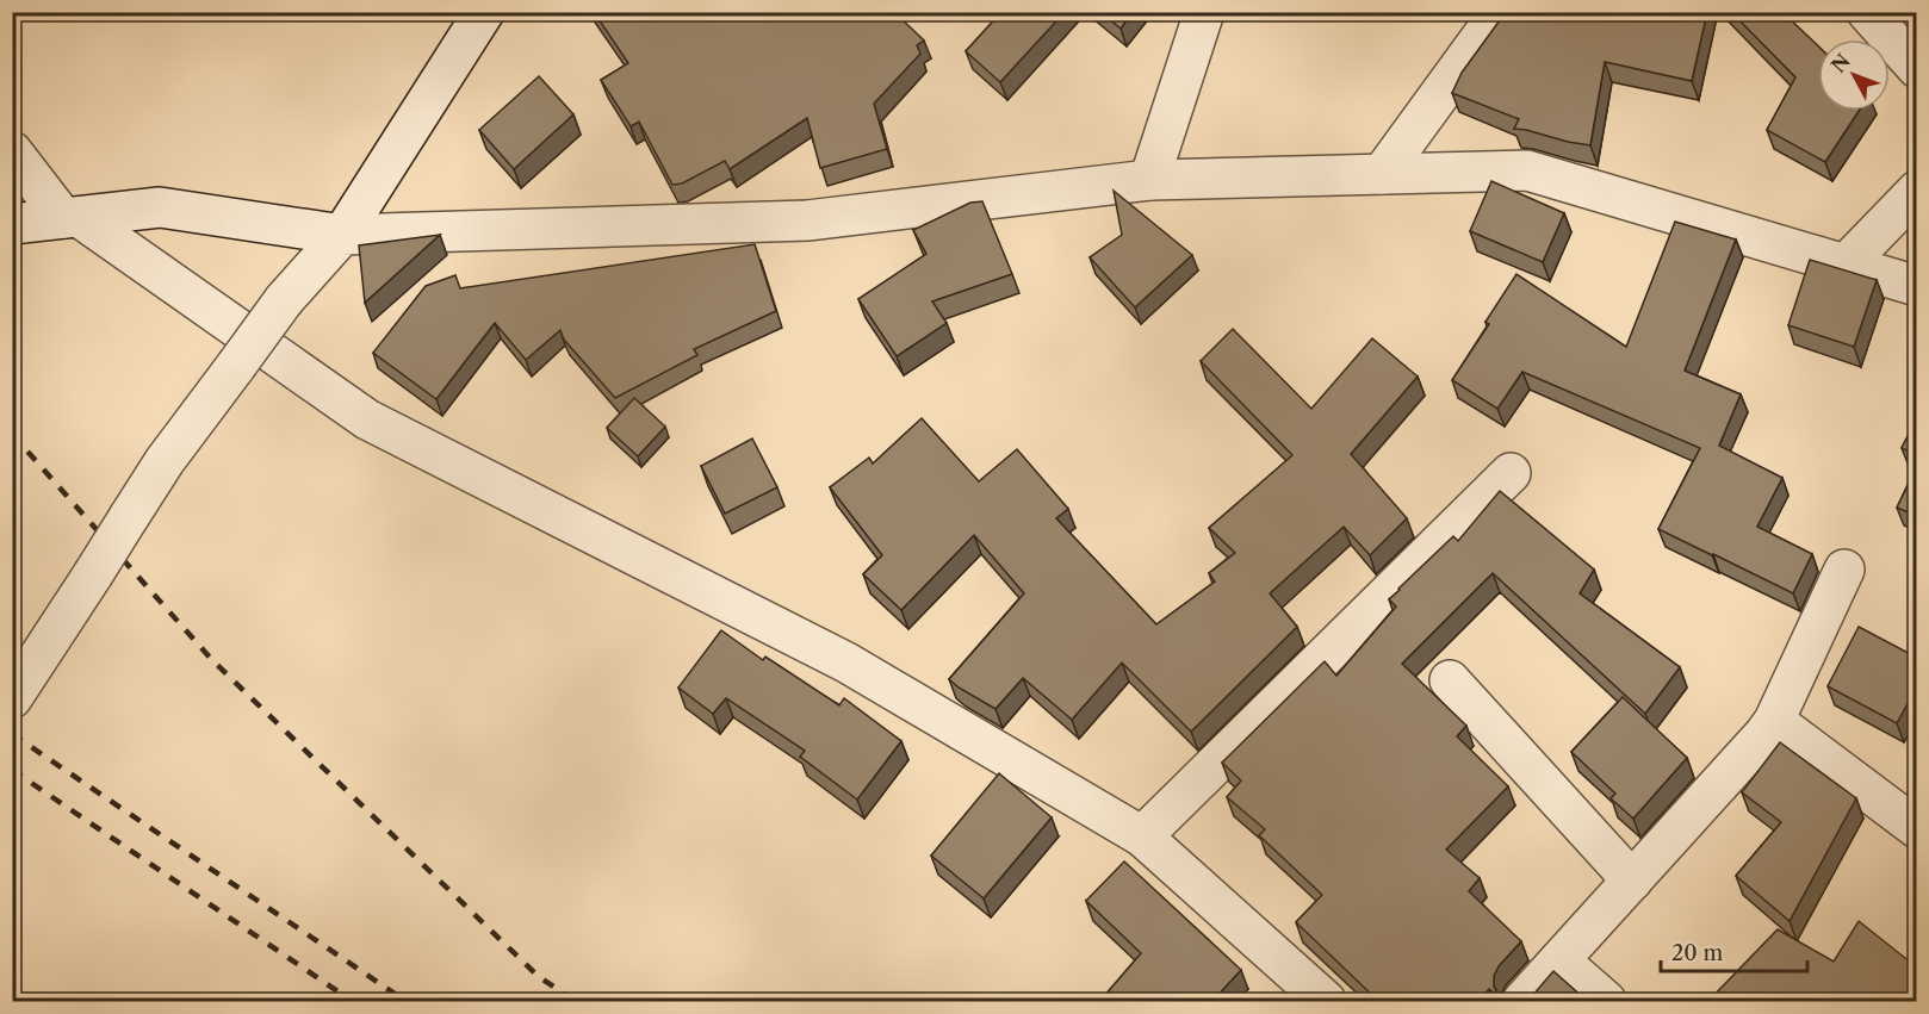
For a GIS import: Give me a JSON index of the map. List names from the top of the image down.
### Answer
{
  "scale_bar": "20 m",
  "north": "top left"
}
